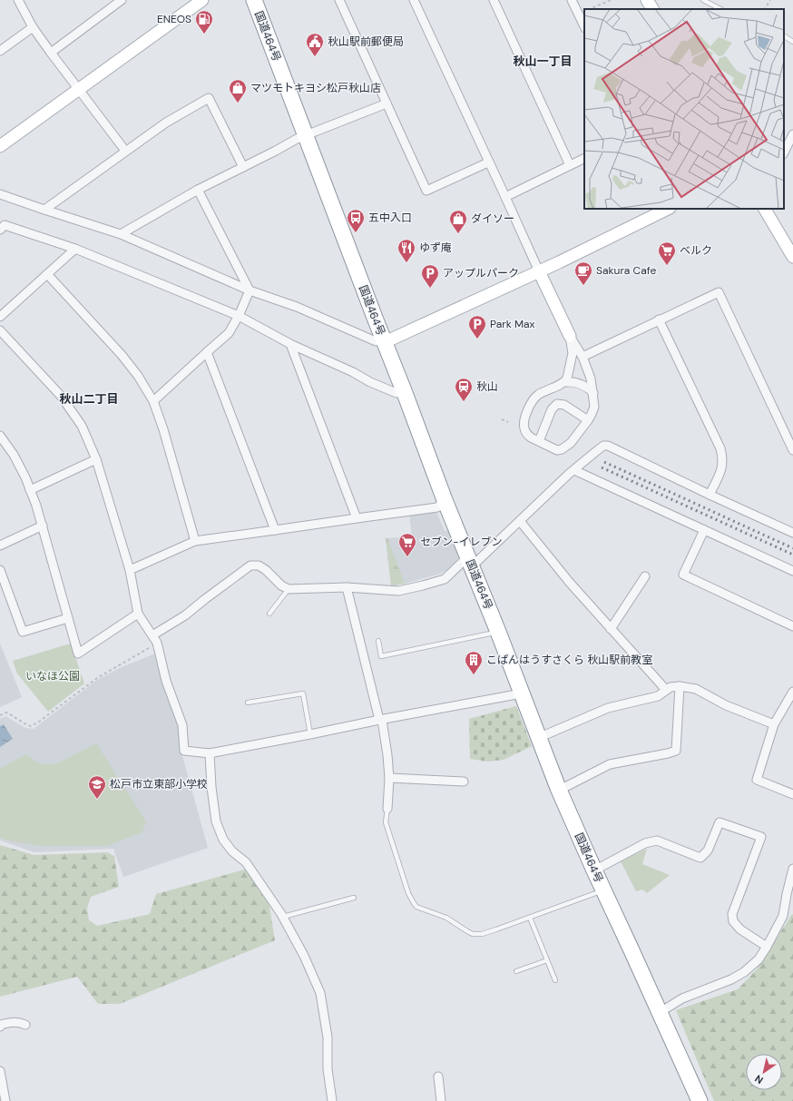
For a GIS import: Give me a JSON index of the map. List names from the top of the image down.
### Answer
{
  "streets": {
    "highway": ["国道464号"]
  },
  "districts": ["秋山一丁目", "秋山二丁目"],
  "parks": ["いなほ公園"],
  "places": {
    "fuel station": ["ENEOS"],
    "public building": ["秋山駅前郵便局"],
    "shop": ["マツモトキヨシ松戸秋山店", "ダイソー"],
    "bus stop": ["五中入口"],
    "restaurant": ["ゆず庵"],
    "supermarket": ["ベルク", "セブン-イレブン"],
    "cafe": ["Sakura Cafe"],
    "parking": ["アップルパーク", "Park Max"],
    "station": ["秋山"],
    "building": ["こぱんはうすさくら 秋山駅前教室"],
    "school or university": ["松戸市立東部小学校"]
  },
  "north": "bottom left"
}
